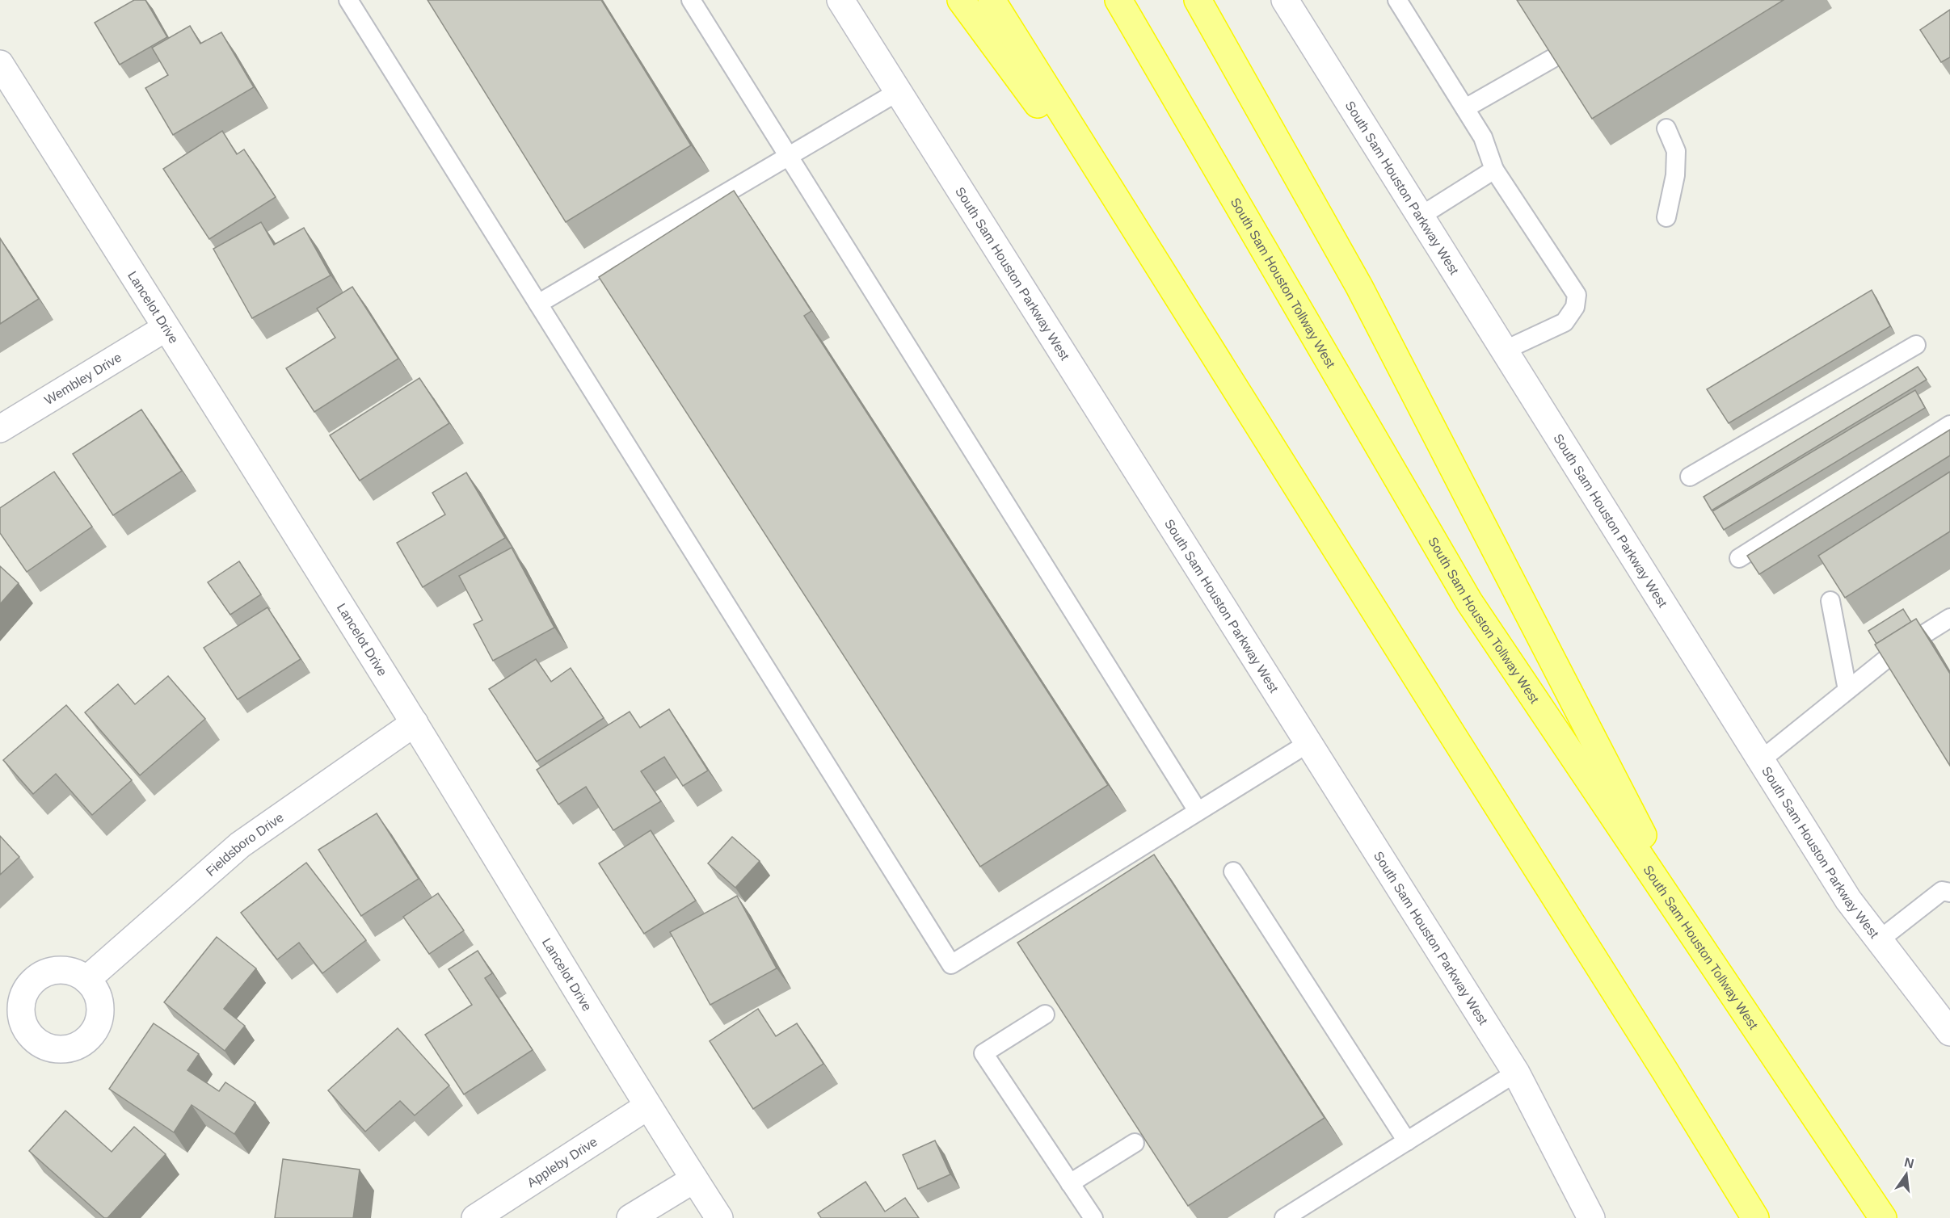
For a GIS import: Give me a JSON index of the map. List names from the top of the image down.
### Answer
{
  "streets": {
    "highway": ["South Sam Houston Tollway West"],
    "main road": [
      "South Sam Houston Parkway West",
      "Lancelot Drive",
      "Wembley Drive",
      "Fieldsboro Drive",
      "Appleby Drive"
    ]
  },
  "crossings": [
    ["Lancelot Drive", "Wembley Drive"],
    ["Lancelot Drive", "Fieldsboro Drive"],
    ["Lancelot Drive", "Appleby Drive"]
  ],
  "north": "top"
}
